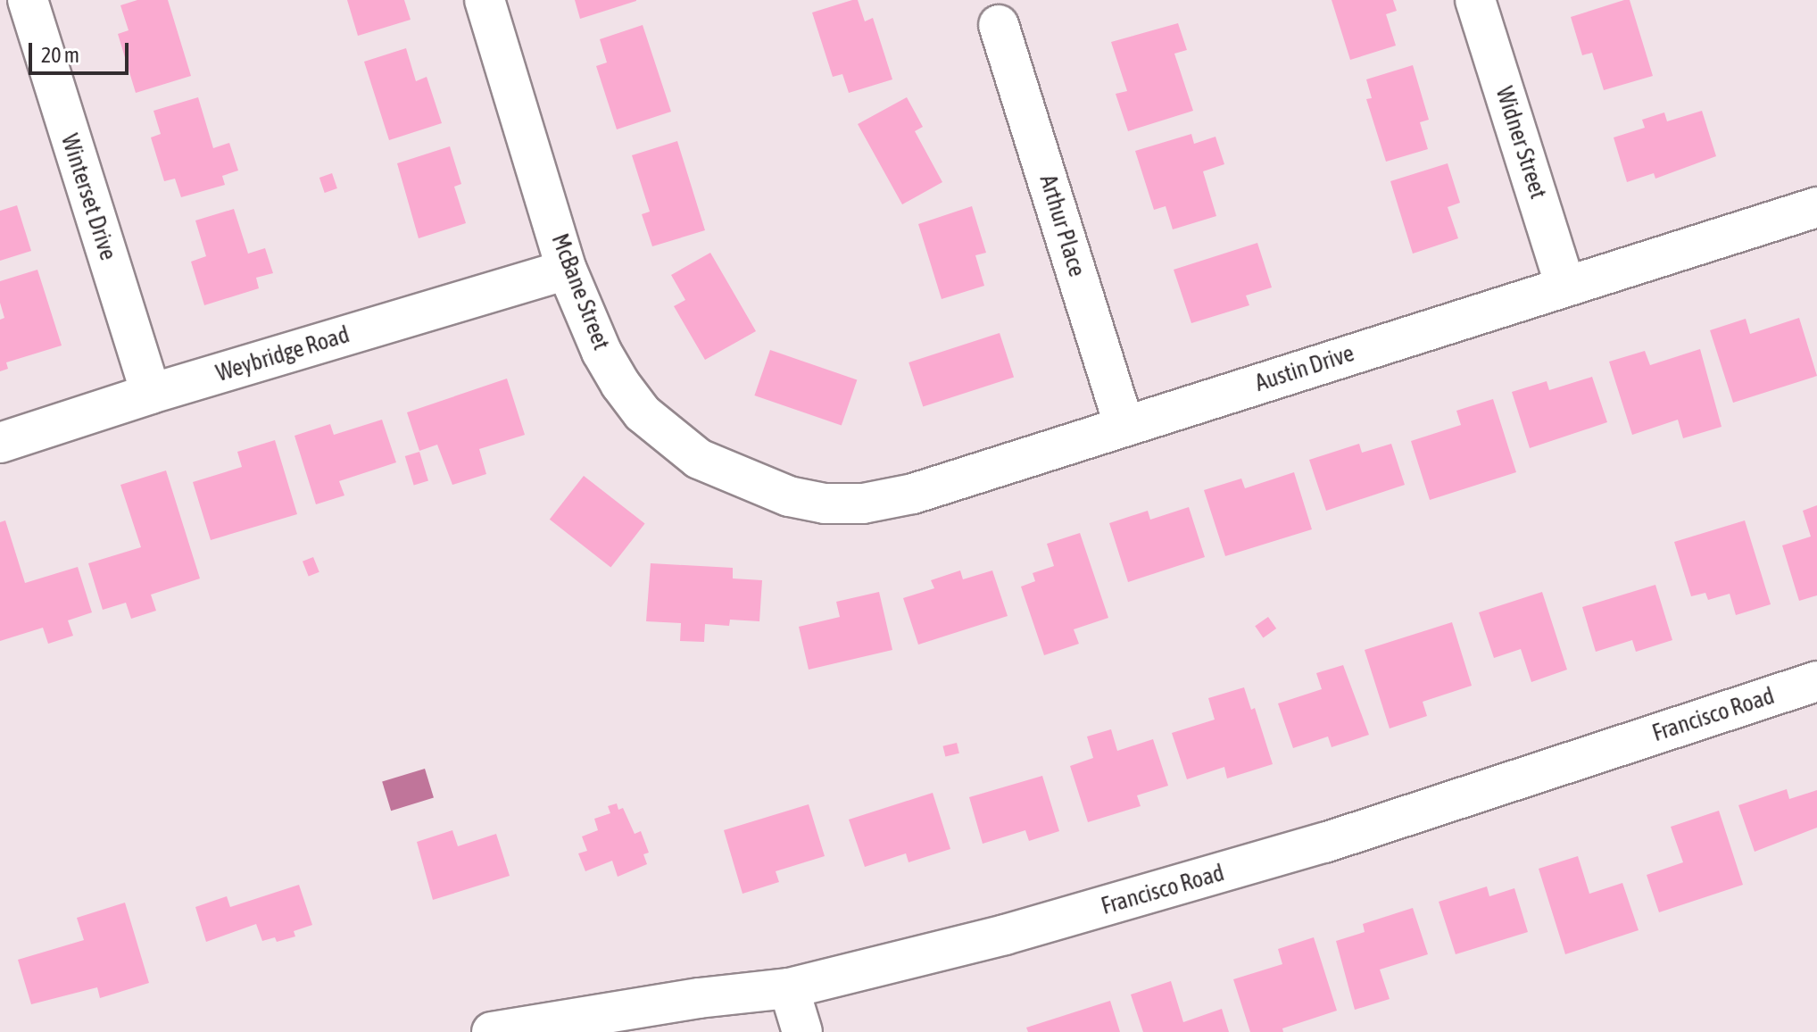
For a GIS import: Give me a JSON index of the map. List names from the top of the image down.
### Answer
{
  "streets": {
    "street": [
      "Widner Street",
      "Winterset Drive",
      "Arthur Place",
      "McBane Street",
      "Weybridge Road",
      "Austin Drive",
      "Francisco Road"
    ]
  },
  "crossings": [
    ["Widner Street", "Austin Drive"],
    ["Winterset Drive", "Weybridge Road"],
    ["Arthur Place", "Austin Drive"],
    ["McBane Street", "Weybridge Road"],
    ["McBane Street", "Austin Drive"]
  ],
  "scale_bar": "20 m"
}
